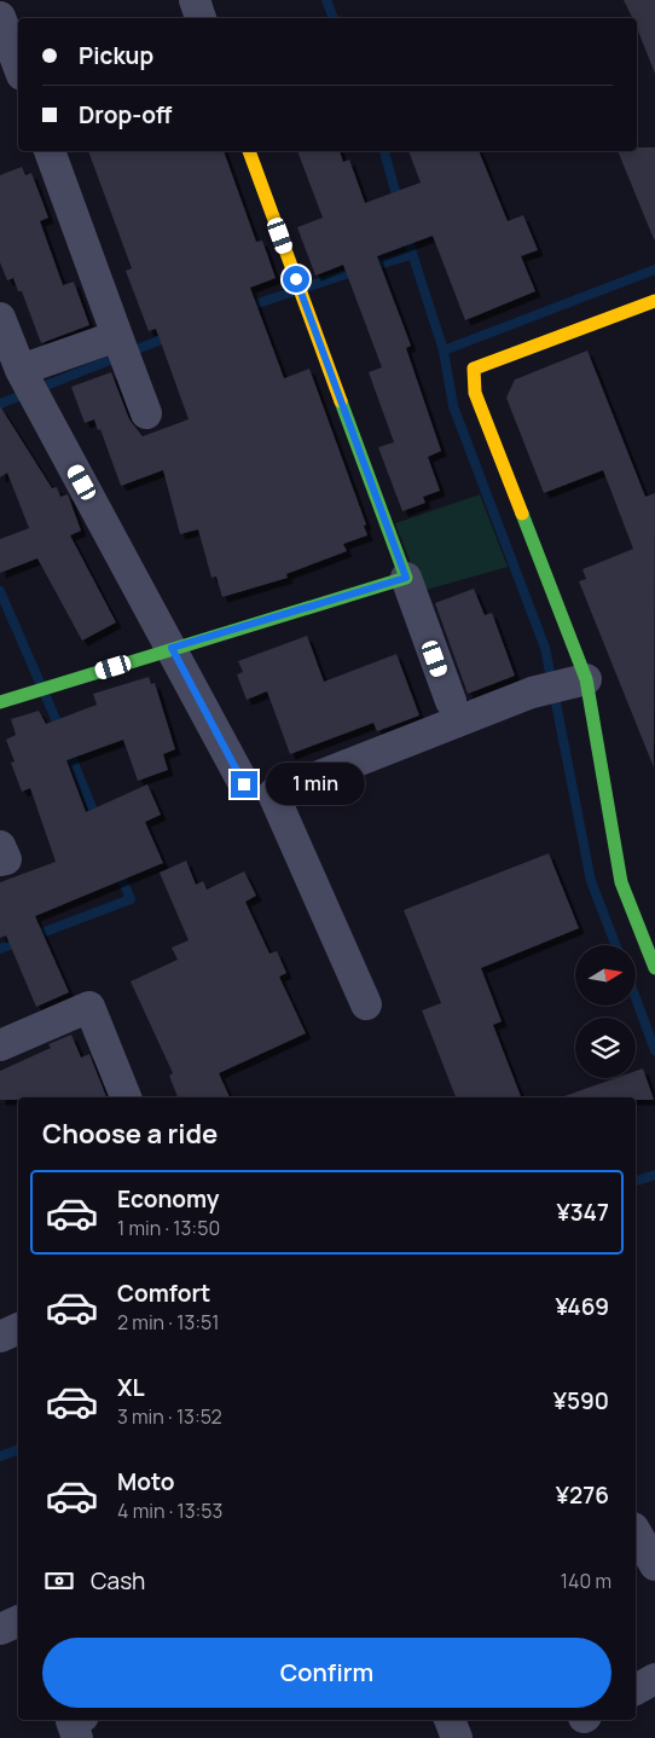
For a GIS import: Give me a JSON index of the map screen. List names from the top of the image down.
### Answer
{
  "north": "right",
  "page": {
    "banner": ["Pickup", "Drop-off"],
    "bubble": "1 min",
    "heading": "Choose a ride",
    "list": [
      {
        "name": "Economy",
        "note": "1 min · 13:50",
        "value": "¥347"
      },
      {
        "name": "Comfort",
        "note": "2 min · 13:51",
        "value": "¥469"
      },
      {
        "name": "XL",
        "note": "3 min · 13:52",
        "value": "¥590"
      },
      {
        "name": "Moto",
        "note": "4 min · 13:53",
        "value": "¥276"
      }
    ],
    "pay": ["Cash", "140 m"],
    "buttons": "Confirm"
  }
}
